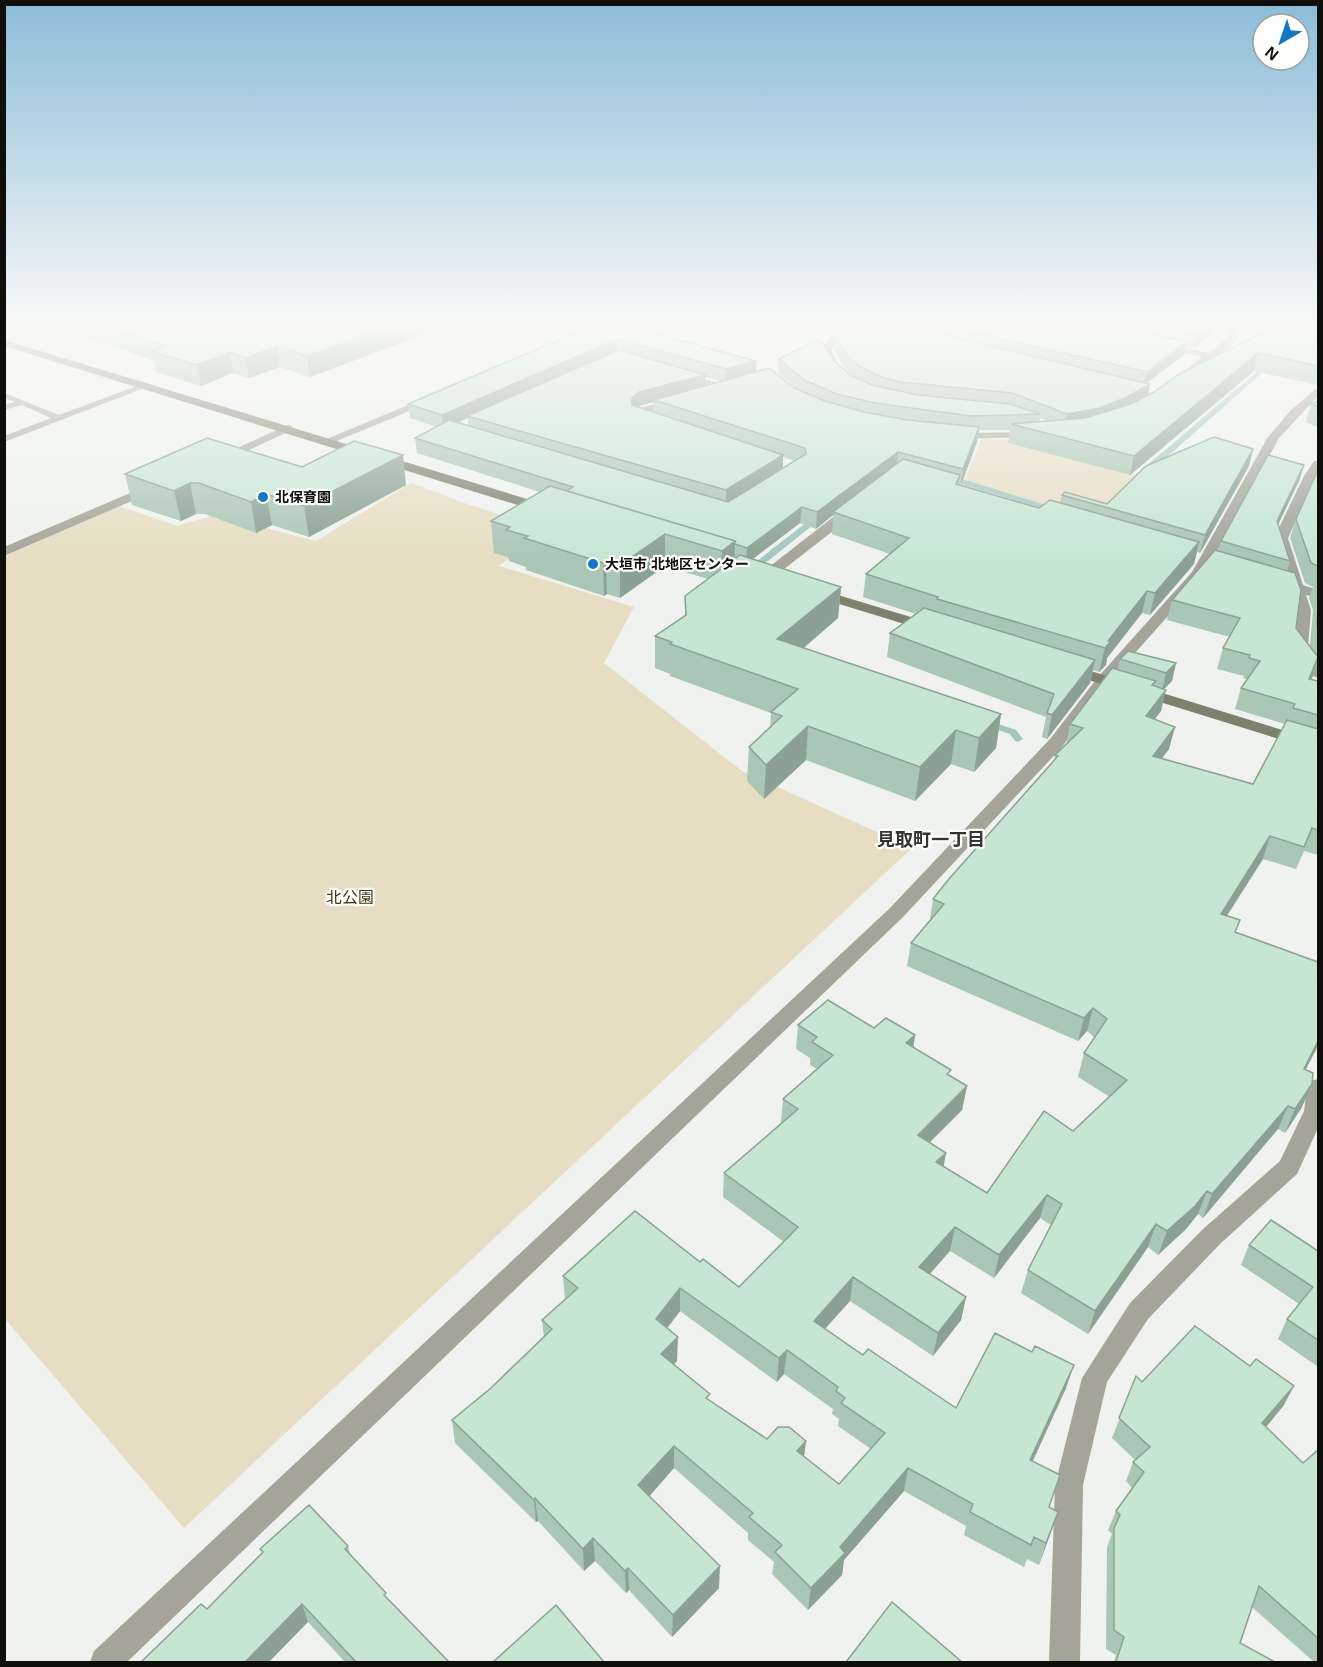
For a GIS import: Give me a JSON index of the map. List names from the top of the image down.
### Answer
{
  "districts": ["見取町一丁目"],
  "parks": ["北公園"],
  "places": ["北保育園", "大垣市 北地区センター"],
  "north": "bottom left"
}
